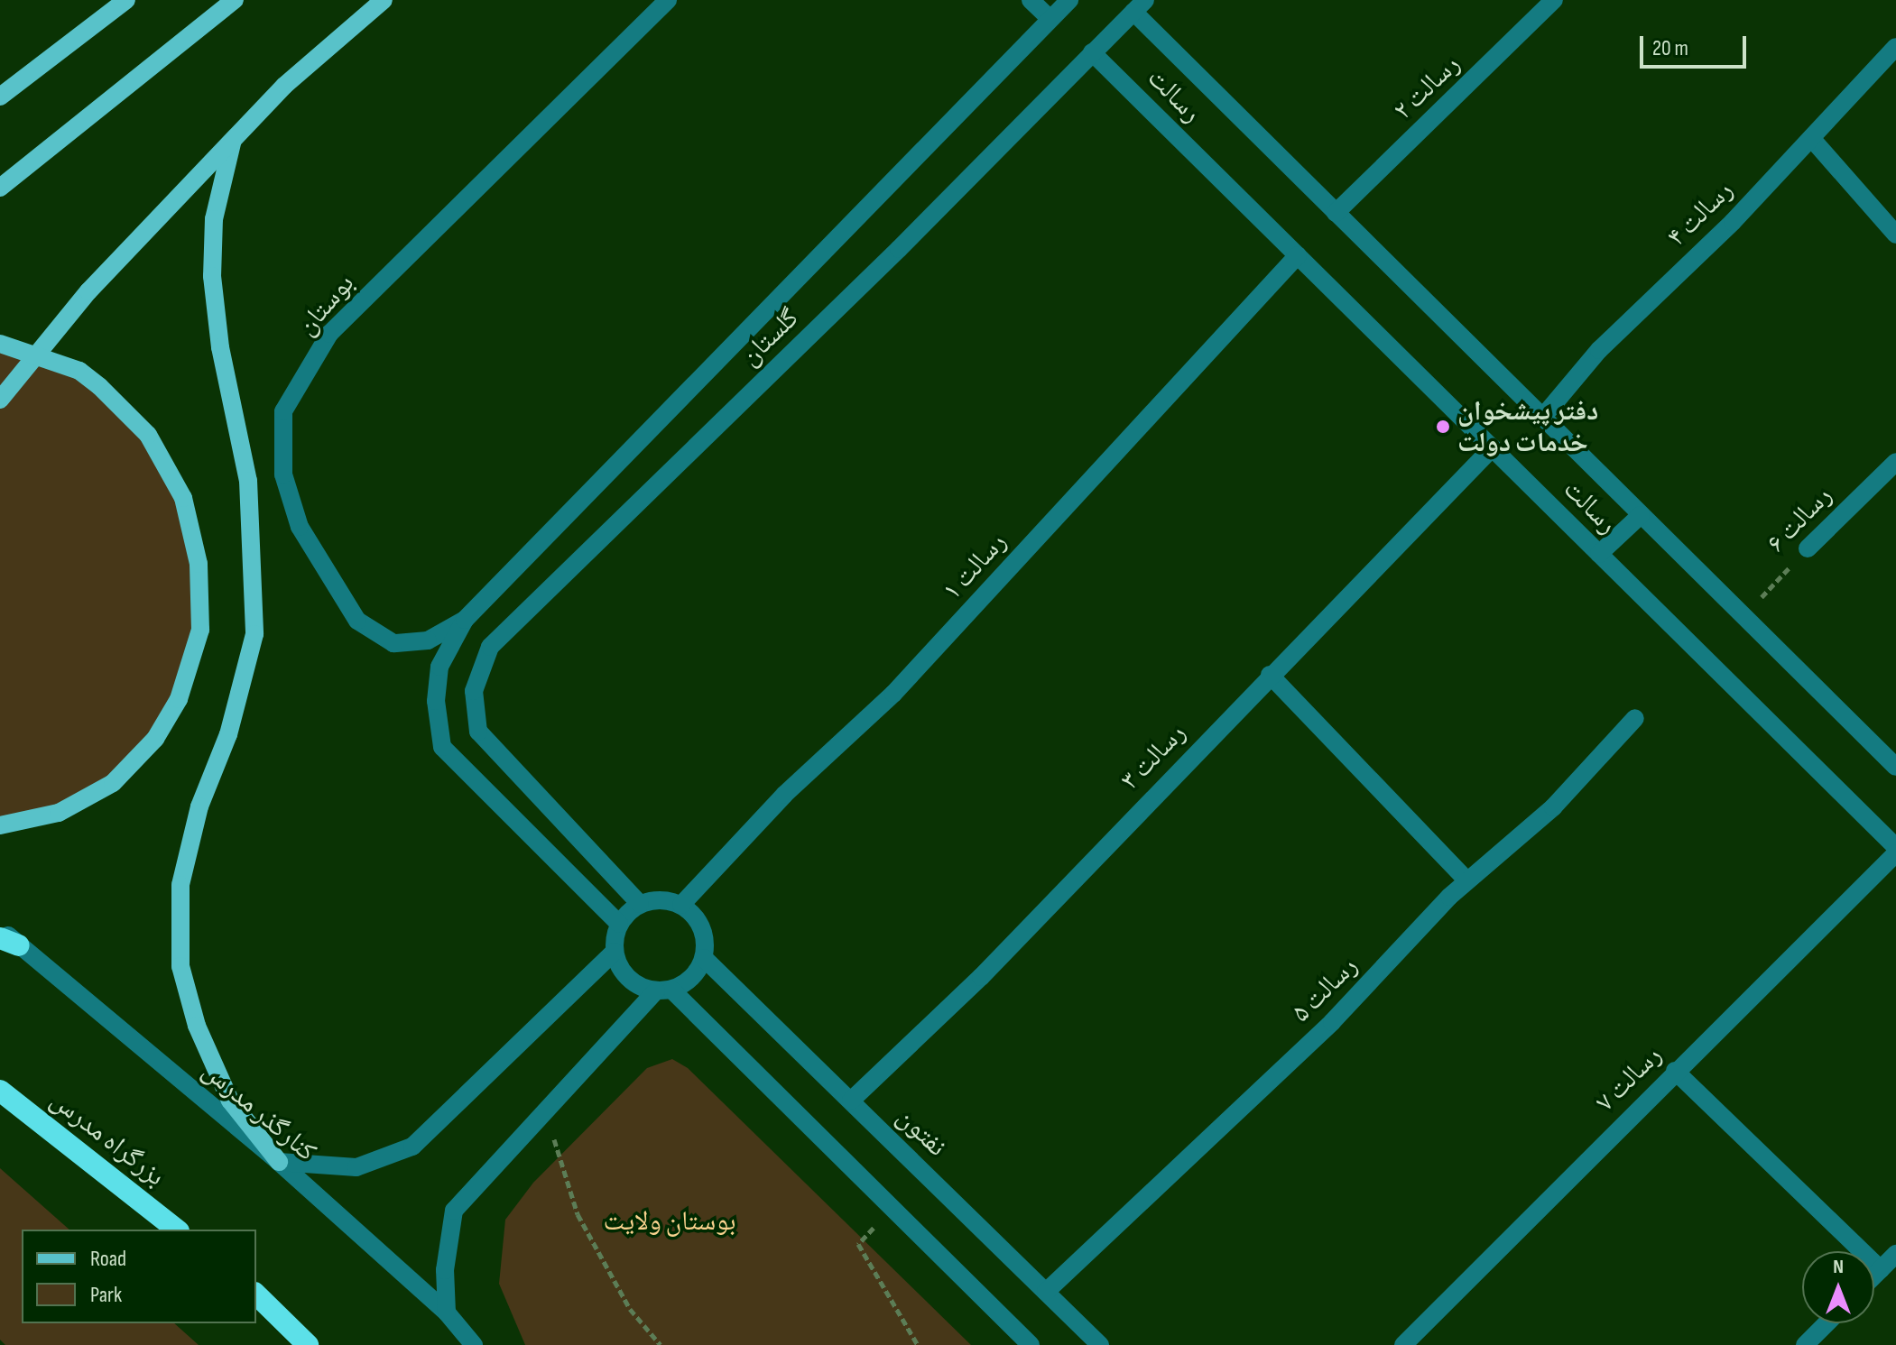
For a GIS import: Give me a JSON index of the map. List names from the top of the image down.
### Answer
{
  "streets": {
    "highway": ["بزرگراه مدرس"],
    "street": [
      "رسالت ۲",
      "رسالت",
      "رسالت ۴",
      "بوستان",
      "گلستان",
      "رسالت ۶",
      "رسالت ۱",
      "رسالت ۳",
      "رسالت ۵",
      "رسالت ۷",
      "کنارگذر مدرس",
      "نفتون"
    ]
  },
  "crossings": [
    ["رسالت ۲", "رسالت"],
    ["رسالت", "رسالت ۴"],
    ["رسالت", "گلستان"],
    ["رسالت", "رسالت ۶"],
    ["رسالت", "رسالت ۱"],
    ["رسالت", "رسالت ۳"],
    ["بوستان", "گلستان"],
    ["گلستان", "رسالت ۱"],
    ["گلستان", "نفتون"],
    ["رسالت ۱", "نفتون"],
    ["رسالت ۳", "نفتون"],
    ["رسالت ۵", "نفتون"]
  ],
  "parks": ["بوستان ولایت"],
  "places": ["دفتر پیشخوان خدمات دولت"],
  "legend": ["Road", "Park"],
  "scale_bar": "20 m",
  "north": "top"
}
